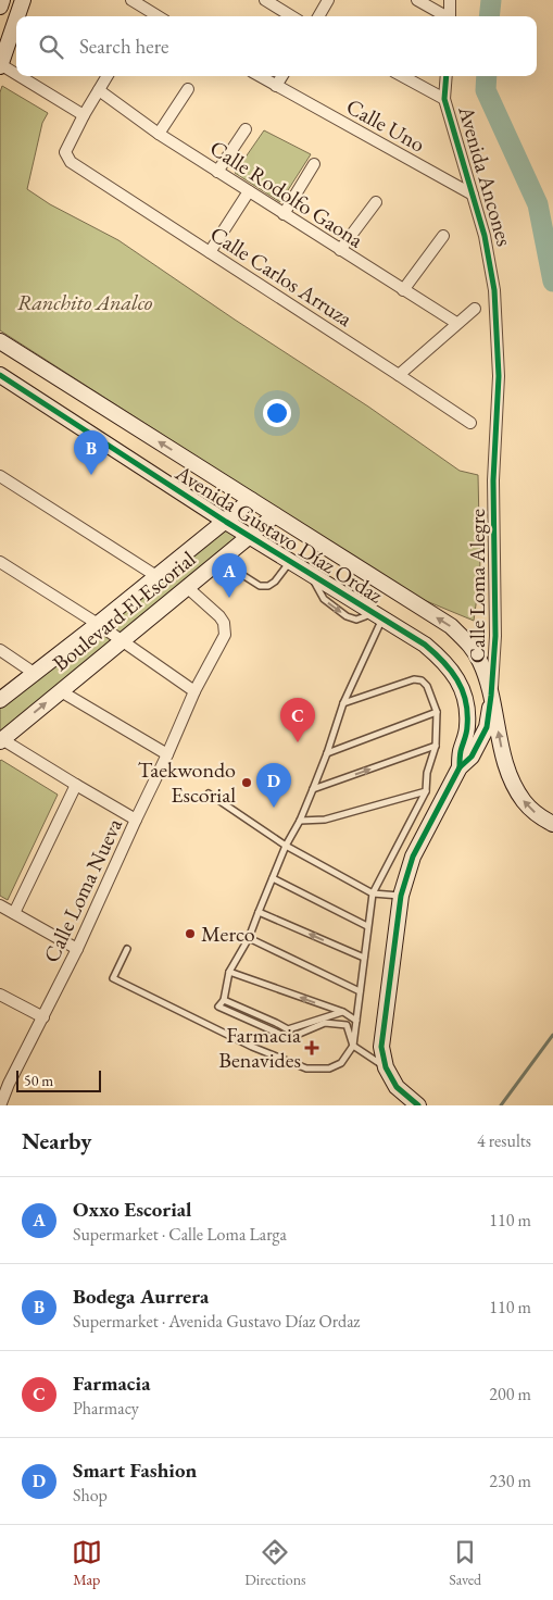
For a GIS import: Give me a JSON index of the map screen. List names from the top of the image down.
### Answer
{
  "streets": {
    "street": [
      "Calle Uno",
      "Avenida Ancones",
      "Calle Rodolfo Gaona",
      "Calle Carlos Arruza",
      "Avenida Gustavo Díaz Ordaz",
      "Calle Loma Alegre",
      "Boulevard El Escorial",
      "Calle Loma Nueva"
    ]
  },
  "crossings": [
    ["Calle Uno", "Avenida Ancones"],
    ["Avenida Ancones", "Calle Loma Alegre"],
    ["Avenida Gustavo Díaz Ordaz", "Calle Loma Alegre"],
    ["Avenida Gustavo Díaz Ordaz", "Boulevard El Escorial"],
    ["Boulevard El Escorial", "Calle Loma Nueva"]
  ],
  "parks": ["Ranchito Analco"],
  "places": {
    "other": ["Taekwondo Escorial", "Merco"],
    "health": ["Farmacia Benavides"]
  },
  "scale_bar": "50 m",
  "page": {
    "search": "Search here",
    "pins": [
      "B",
      "A",
      "C",
      "D"
    ],
    "scale": "50 m",
    "heading": ["Nearby", "4 results"],
    "list": [
      {
        "mark": "A",
        "name": "Oxxo Escorial",
        "note": "Supermarket · Calle Loma Larga",
        "value": "110 m"
      },
      {
        "mark": "B",
        "name": "Bodega Aurrera",
        "note": "Supermarket · Avenida Gustavo Díaz Ordaz",
        "value": "110 m"
      },
      {
        "mark": "C",
        "name": "Farmacia",
        "note": "Pharmacy",
        "value": "200 m"
      },
      {
        "mark": "D",
        "name": "Smart Fashion",
        "note": "Shop",
        "value": "230 m"
      }
    ],
    "nav": ["Map", "Directions", "Saved"]
  }
}
